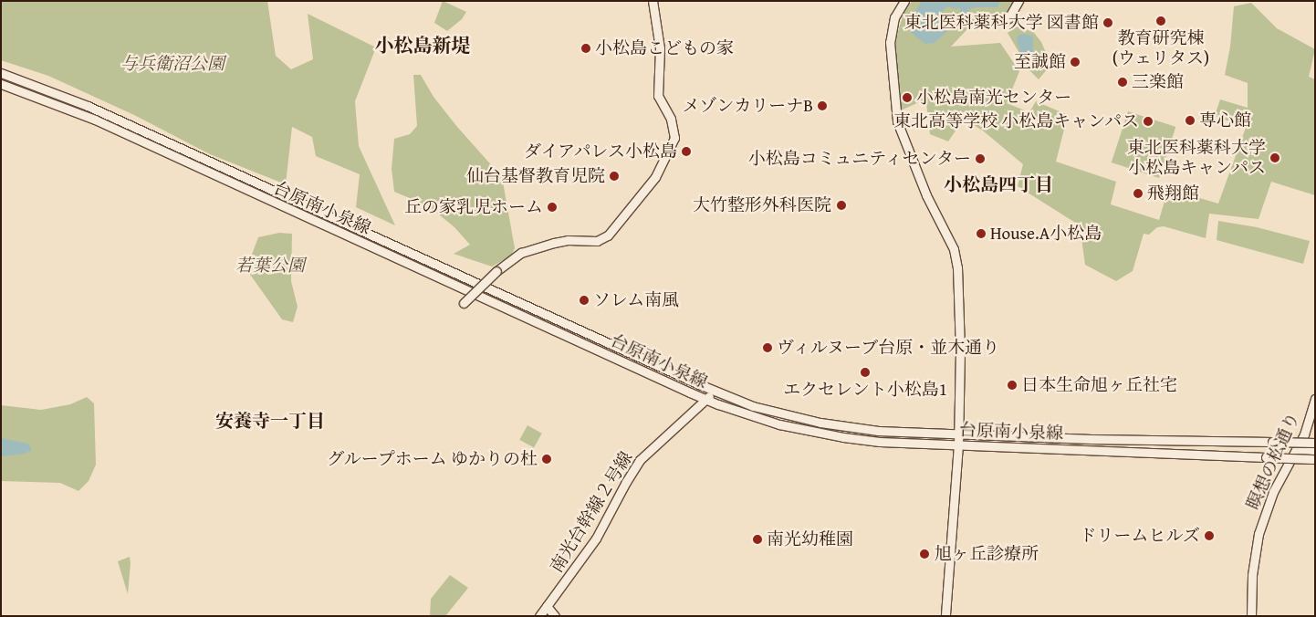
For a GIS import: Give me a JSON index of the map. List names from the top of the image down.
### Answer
{
  "streets": {
    "street": ["台原南小泉線", "瞑想の松通り", "南光台幹線２号線"]
  },
  "crossings": [
    ["台原南小泉線", "南光台幹線２号線"]
  ],
  "districts": ["小松島新堤", "小松島四丁目", "安養寺一丁目"],
  "parks": ["与兵衛沼公園", "若葉公園"],
  "places": [
    "教育研究棟 (ウェリタス)",
    "東北医科薬科大学 図書館",
    "小松島こどもの家",
    "至誠館",
    "三楽館",
    "小松島南光センター",
    "メゾンカリーナB",
    "専心館",
    "東北高等学校 小松島キャンパス",
    "ダイアパレス小松島",
    "東北医科薬科大学 小松島キャンパス",
    "小松島コミュニティセンター",
    "仙台基督教育児院",
    "飛翔館",
    "大竹整形外科医院",
    "丘の家乳児ホーム",
    "House.A小松島",
    "ソレム南風",
    "ヴィルヌーブ台原・並木通り",
    "エクセレント小松島1",
    "日本生命旭ヶ丘社宅",
    "グループホーム ゆかりの杜",
    "ドリームヒルズ",
    "南光幼稚園",
    "旭ヶ丘診療所"
  ]
}
